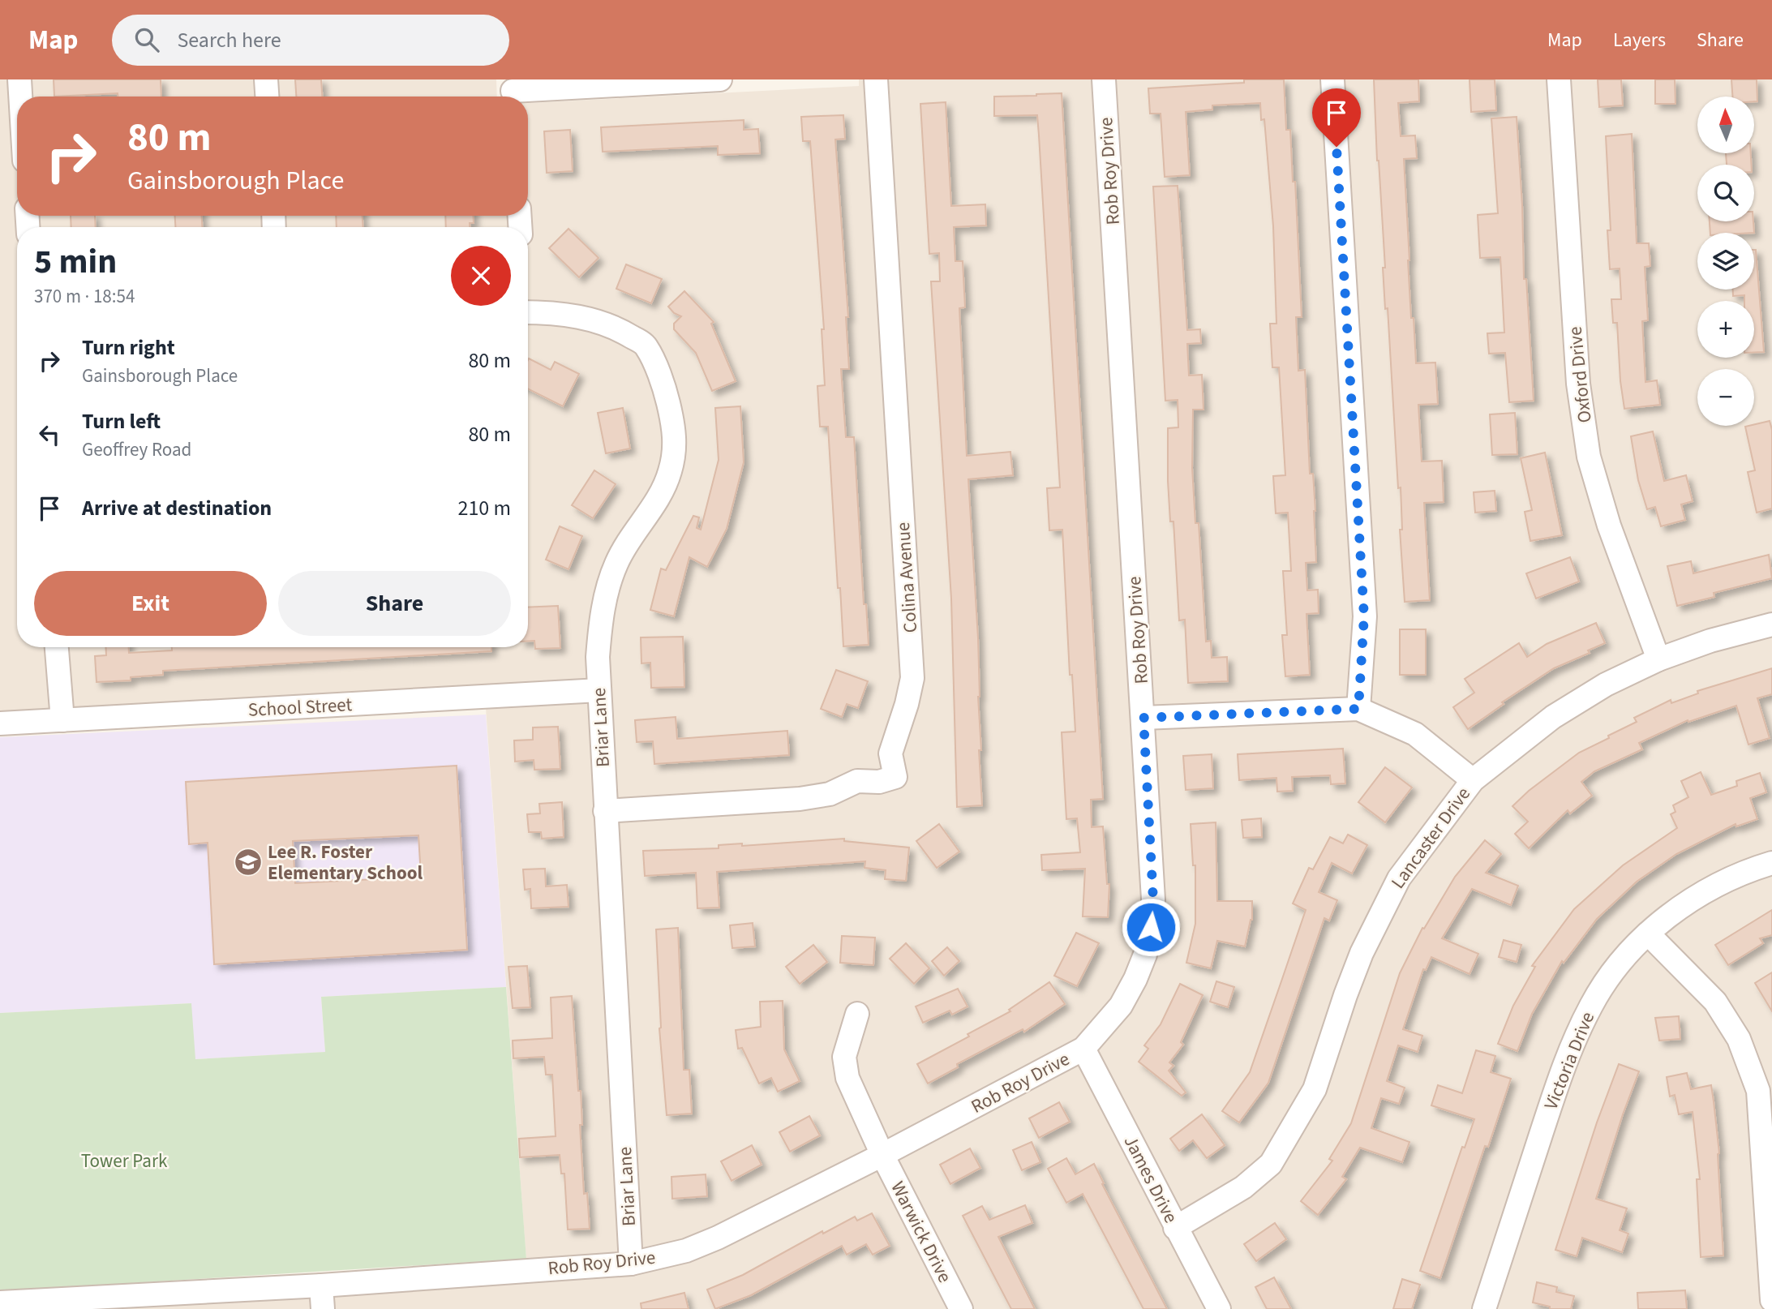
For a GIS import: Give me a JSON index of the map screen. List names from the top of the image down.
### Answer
{
  "streets": {
    "street": [
      "Rob Roy Drive",
      "Oxford Drive",
      "Colina Avenue",
      "School Street",
      "Briar Lane",
      "Lancaster Drive",
      "Victoria Drive",
      "James Drive",
      "Warwick Drive"
    ]
  },
  "crossings": [
    ["Rob Roy Drive", "Briar Lane"],
    ["Rob Roy Drive", "James Drive"],
    ["Rob Roy Drive", "Warwick Drive"],
    ["Oxford Drive", "Lancaster Drive"],
    ["Colina Avenue", "Briar Lane"],
    ["School Street", "Briar Lane"],
    ["Lancaster Drive", "James Drive"]
  ],
  "parks": ["Tower Park"],
  "places": {
    "school or university": ["Lee R. Foster Elementary School"]
  },
  "north": "top",
  "page": {
    "header": "Map",
    "search": "Search here",
    "nav": ["Map", "Layers", "Share"],
    "map_buttons": ["+", "−"],
    "turn": ["80 m", "Gainsborough Place"],
    "heading": ["5 min", "370 m · 18:54"],
    "list": [
      {
        "name": "Turn right",
        "note": "Gainsborough Place",
        "value": "80 m"
      },
      {
        "name": "Turn left",
        "note": "Geoffrey Road",
        "value": "80 m"
      },
      {
        "name": "Arrive at destination",
        "value": "210 m"
      }
    ],
    "buttons": ["Exit", "Share"]
  }
}
